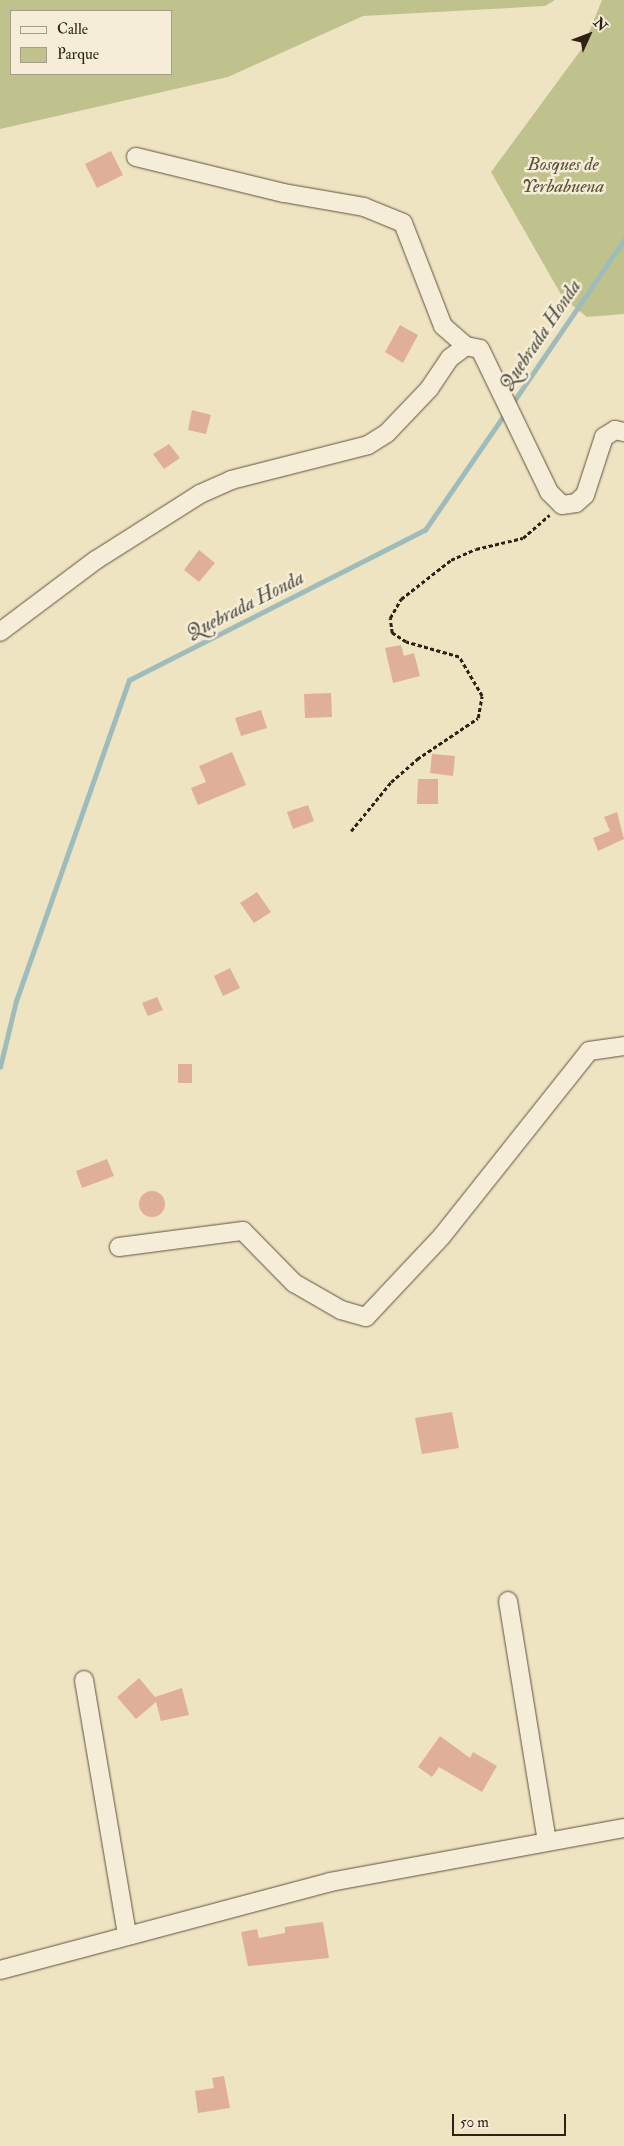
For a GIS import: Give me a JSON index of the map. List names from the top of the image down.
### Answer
{
  "water": ["Quebrada Honda"],
  "parks": ["Bosques de Yerbabuena"],
  "legend": ["Calle", "Parque"],
  "scale_bar": "50 m",
  "north": "top right"
}
